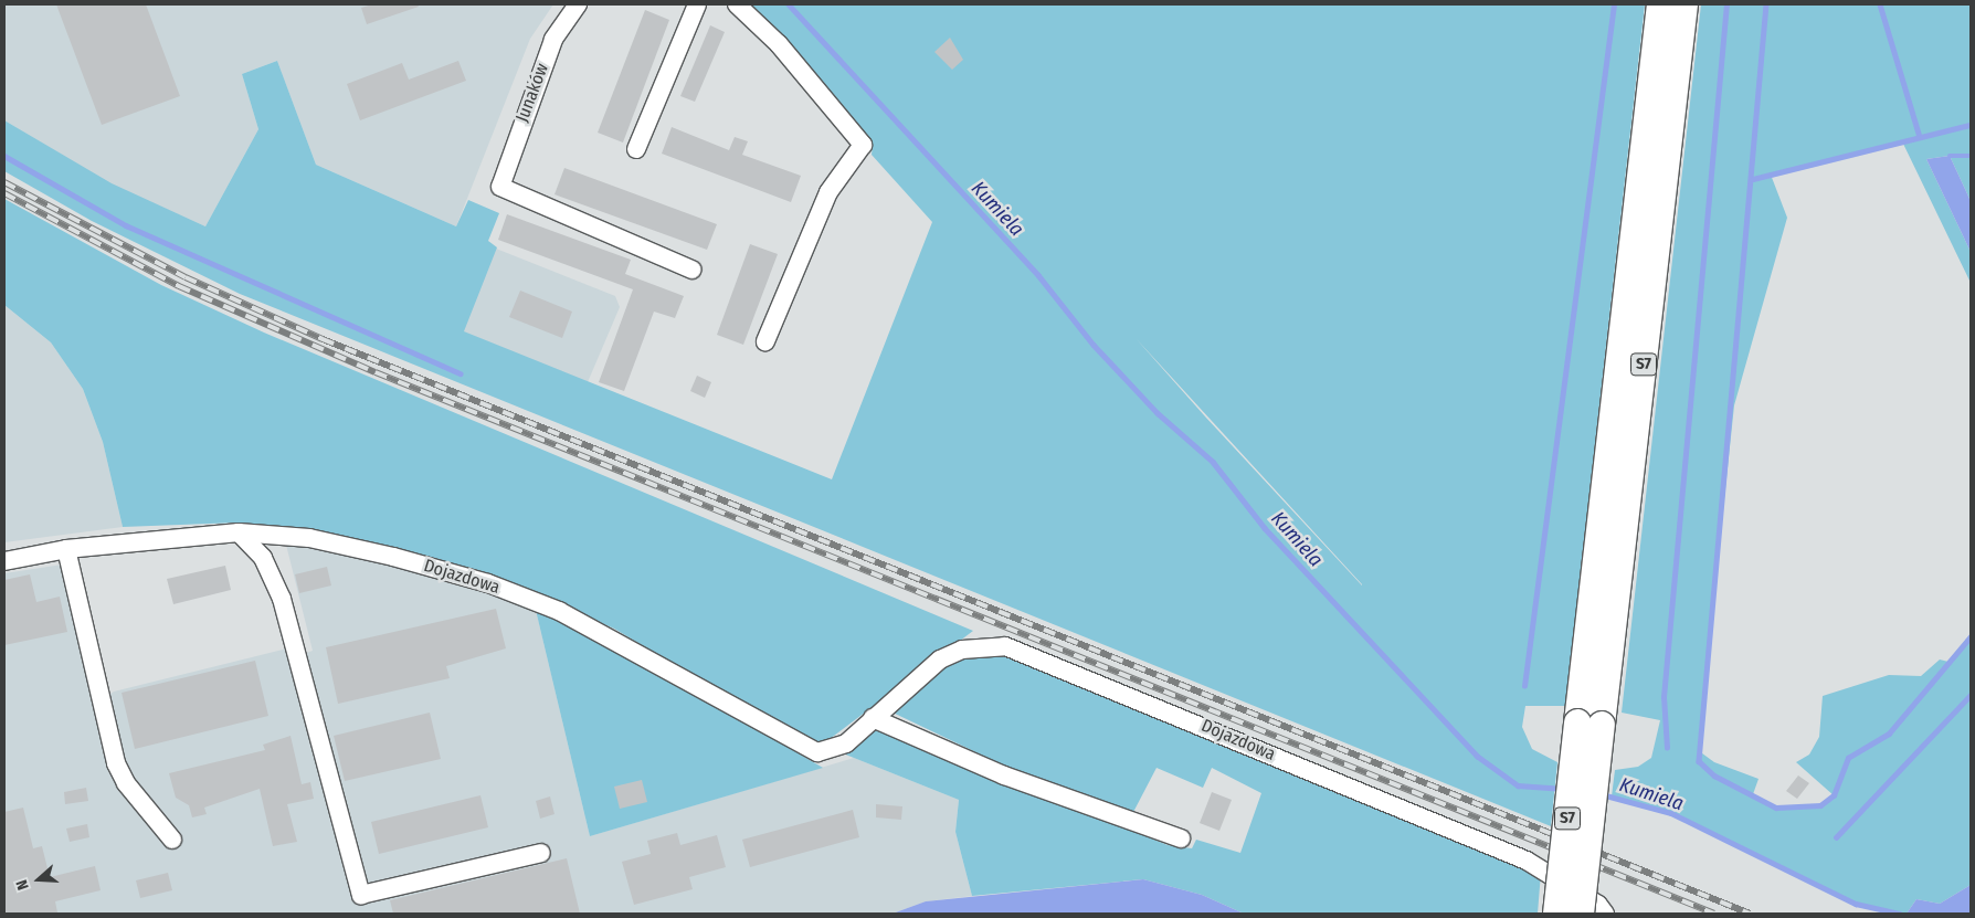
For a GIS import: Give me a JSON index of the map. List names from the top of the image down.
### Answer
{
  "streets": {
    "highway": ["S7"],
    "street": ["Junaków", "Dojazdowa"]
  },
  "water": ["Kumiela"],
  "north": "left"
}
